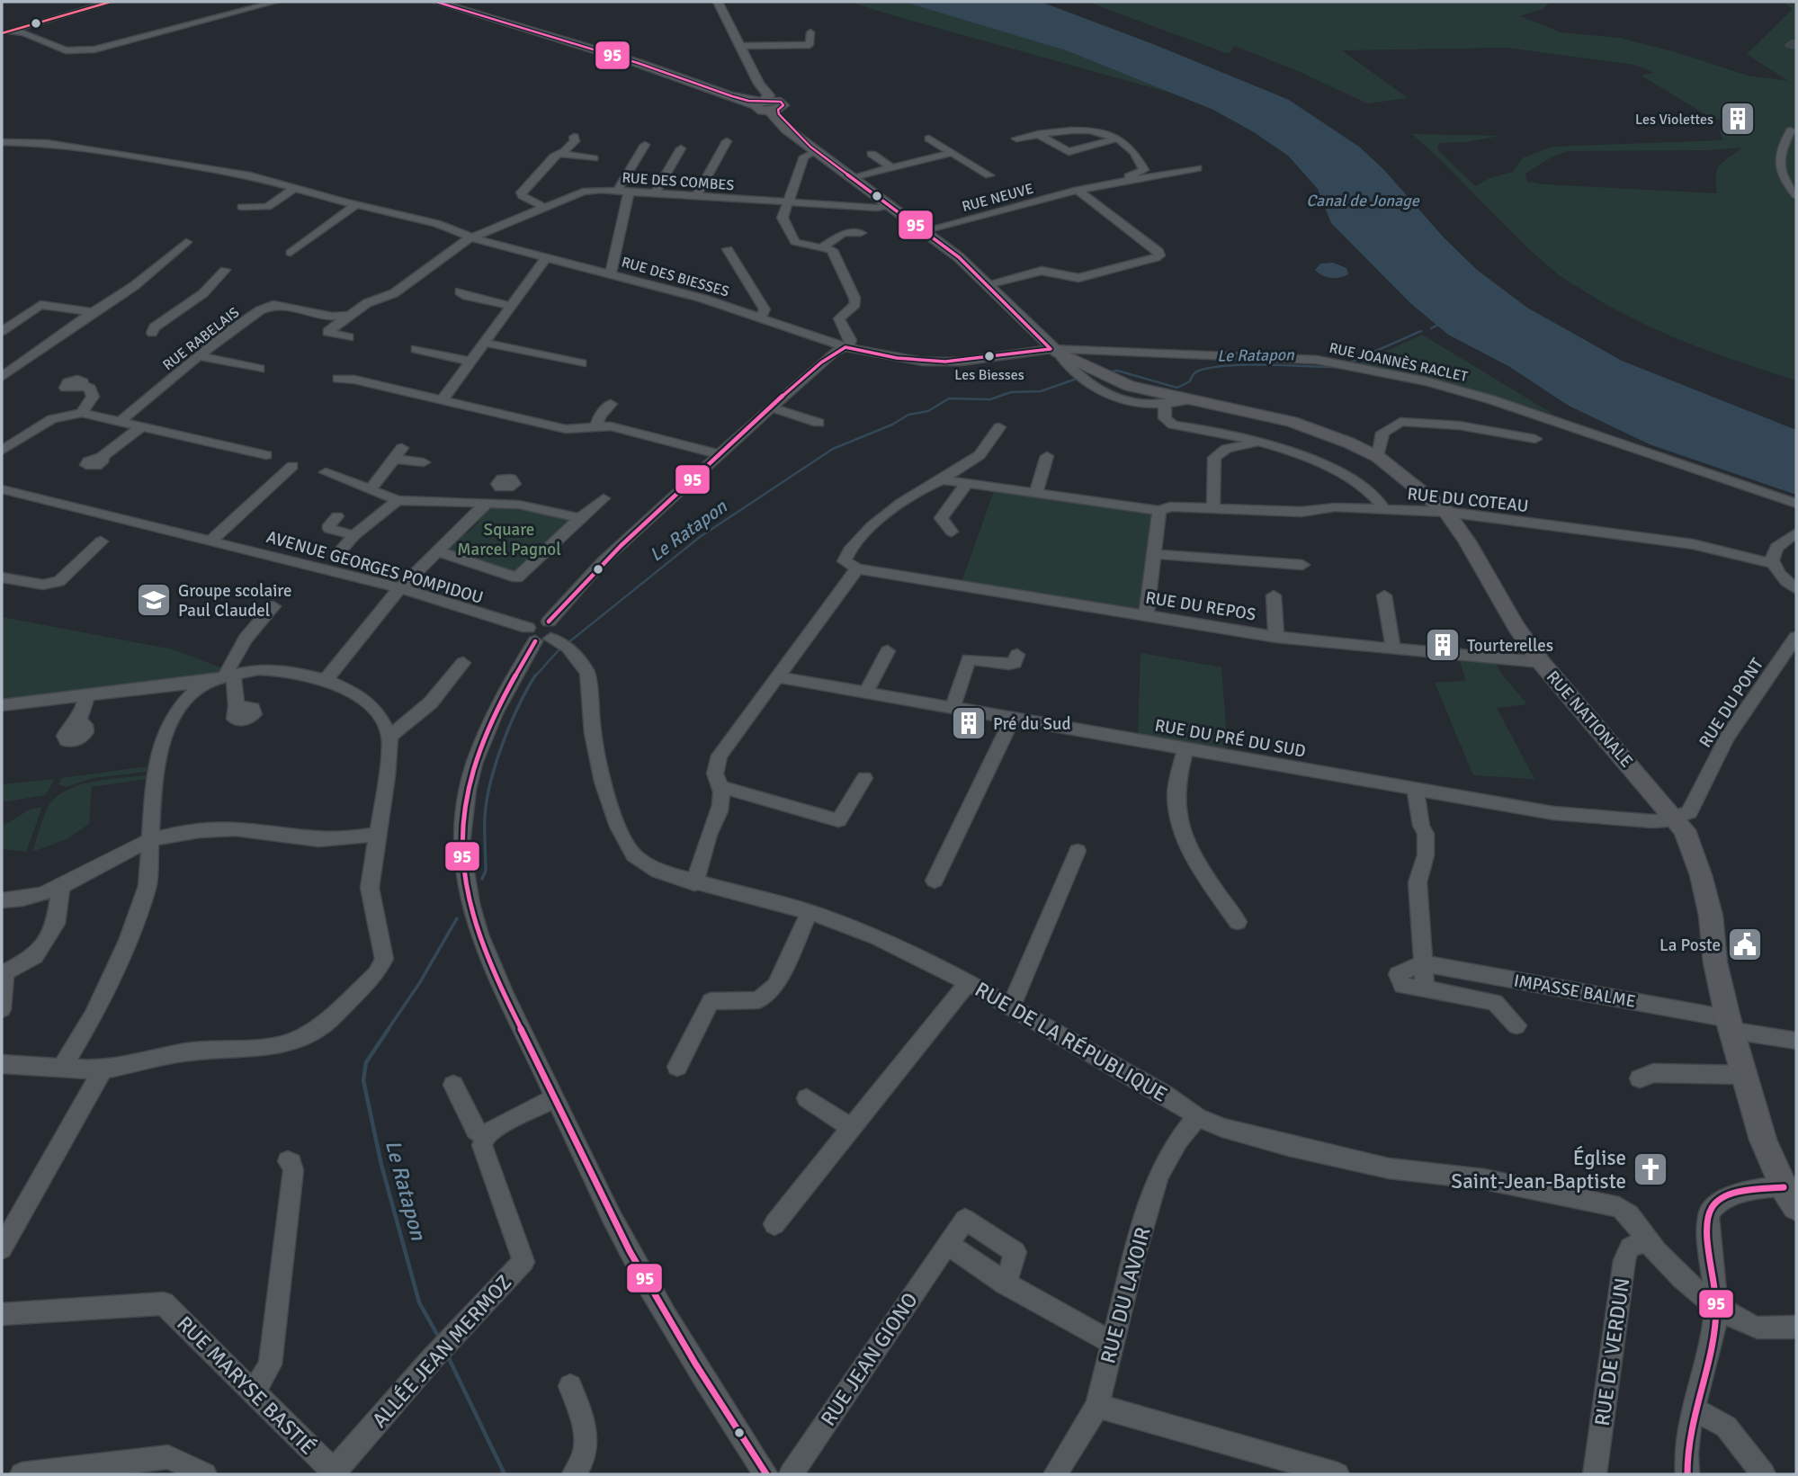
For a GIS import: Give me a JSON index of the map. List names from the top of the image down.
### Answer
{
  "streets": {
    "main road": ["RUE NATIONALE"],
    "street": [
      "RUE DES COMBES",
      "RUE NEUVE",
      "RUE DES BIESSES",
      "RUE RABELAIS",
      "RUE JOANNÈS RACLET",
      "RUE DU COTEAU",
      "AVENUE GEORGES POMPIDOU",
      "RUE DU REPOS",
      "RUE DU PONT",
      "RUE DU PRÉ DU SUD",
      "IMPASSE BALME",
      "RUE DE LA RÉPUBLIQUE",
      "RUE DU LAVOIR",
      "ALLÉE JEAN MERMOZ",
      "RUE DE VERDUN",
      "RUE JEAN GIONO",
      "RUE MARYSE BASTIÉ"
    ]
  },
  "crossings": [
    ["RUE DES COMBES", "RUE DES BIESSES"],
    ["RUE DES COMBES", "RUE NATIONALE"],
    ["RUE NEUVE", "RUE NATIONALE"],
    ["RUE DES BIESSES", "RUE JOANNÈS RACLET"],
    ["RUE DES BIESSES", "RUE NATIONALE"],
    ["RUE JOANNÈS RACLET", "RUE NATIONALE"],
    ["RUE DU COTEAU", "RUE NATIONALE"],
    ["AVENUE GEORGES POMPIDOU", "RUE DE LA RÉPUBLIQUE"],
    ["RUE DU PONT", "RUE NATIONALE"],
    ["RUE DU PONT", "RUE DU PRÉ DU SUD"],
    ["RUE NATIONALE", "RUE DU PRÉ DU SUD"],
    ["RUE NATIONALE", "IMPASSE BALME"],
    ["RUE DE LA RÉPUBLIQUE", "RUE DU LAVOIR"],
    ["RUE DE LA RÉPUBLIQUE", "RUE DE VERDUN"],
    ["ALLÉE JEAN MERMOZ", "RUE MARYSE BASTIÉ"]
  ],
  "water": ["Canal de Jonage", "Le Ratapon"],
  "parks": ["Square Marcel Pagnol"],
  "places": {
    "building": ["Les Violettes", "Tourterelles", "Pré du Sud"],
    "other": ["Les Biesses"],
    "school or university": ["Groupe scolaire Paul Claudel"],
    "public building": ["La Poste"],
    "church": ["Église Saint-Jean-Baptiste"]
  },
  "lines": ["transit line 95"]
}
